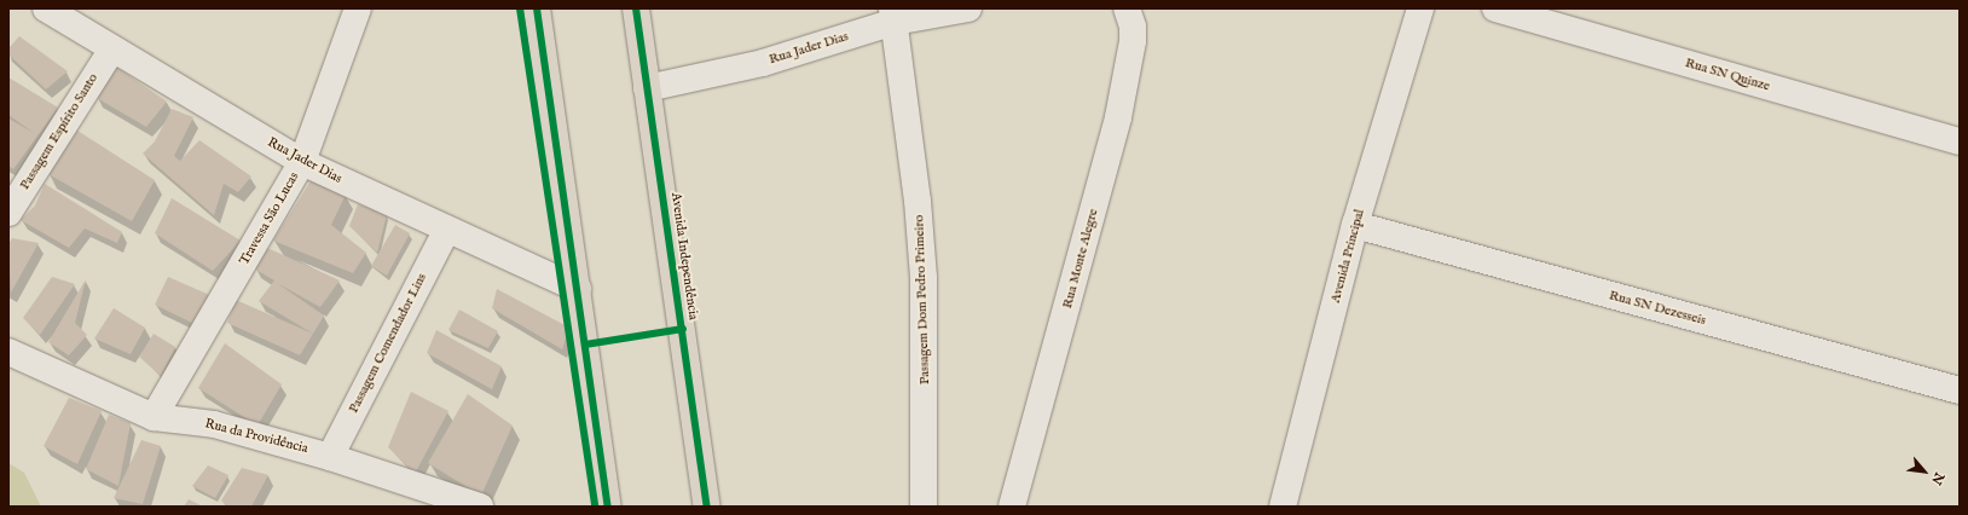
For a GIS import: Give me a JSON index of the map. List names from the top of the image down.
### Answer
{
  "streets": {
    "main road": ["Avenida Independência"],
    "street": [
      "Rua Jader Dias",
      "Rua SN Quinze",
      "Passagem Espírito Santo",
      "Travessa São Lucas",
      "Avenida Principal",
      "Rua Monte Alegre",
      "Passagem Dom Pedro Primeiro",
      "Rua SN Dezesseis",
      "Passagem Comendador Lins",
      "Rua da Providência"
    ]
  },
  "crossings": [
    ["Rua Jader Dias", "Passagem Espírito Santo"],
    ["Rua Jader Dias", "Travessa São Lucas"],
    ["Rua Jader Dias", "Avenida Independência"],
    ["Rua Jader Dias", "Passagem Dom Pedro Primeiro"],
    ["Rua Jader Dias", "Passagem Comendador Lins"],
    ["Travessa São Lucas", "Rua da Providência"],
    ["Avenida Principal", "Rua SN Dezesseis"],
    ["Passagem Comendador Lins", "Rua da Providência"]
  ],
  "north": "bottom right"
}
